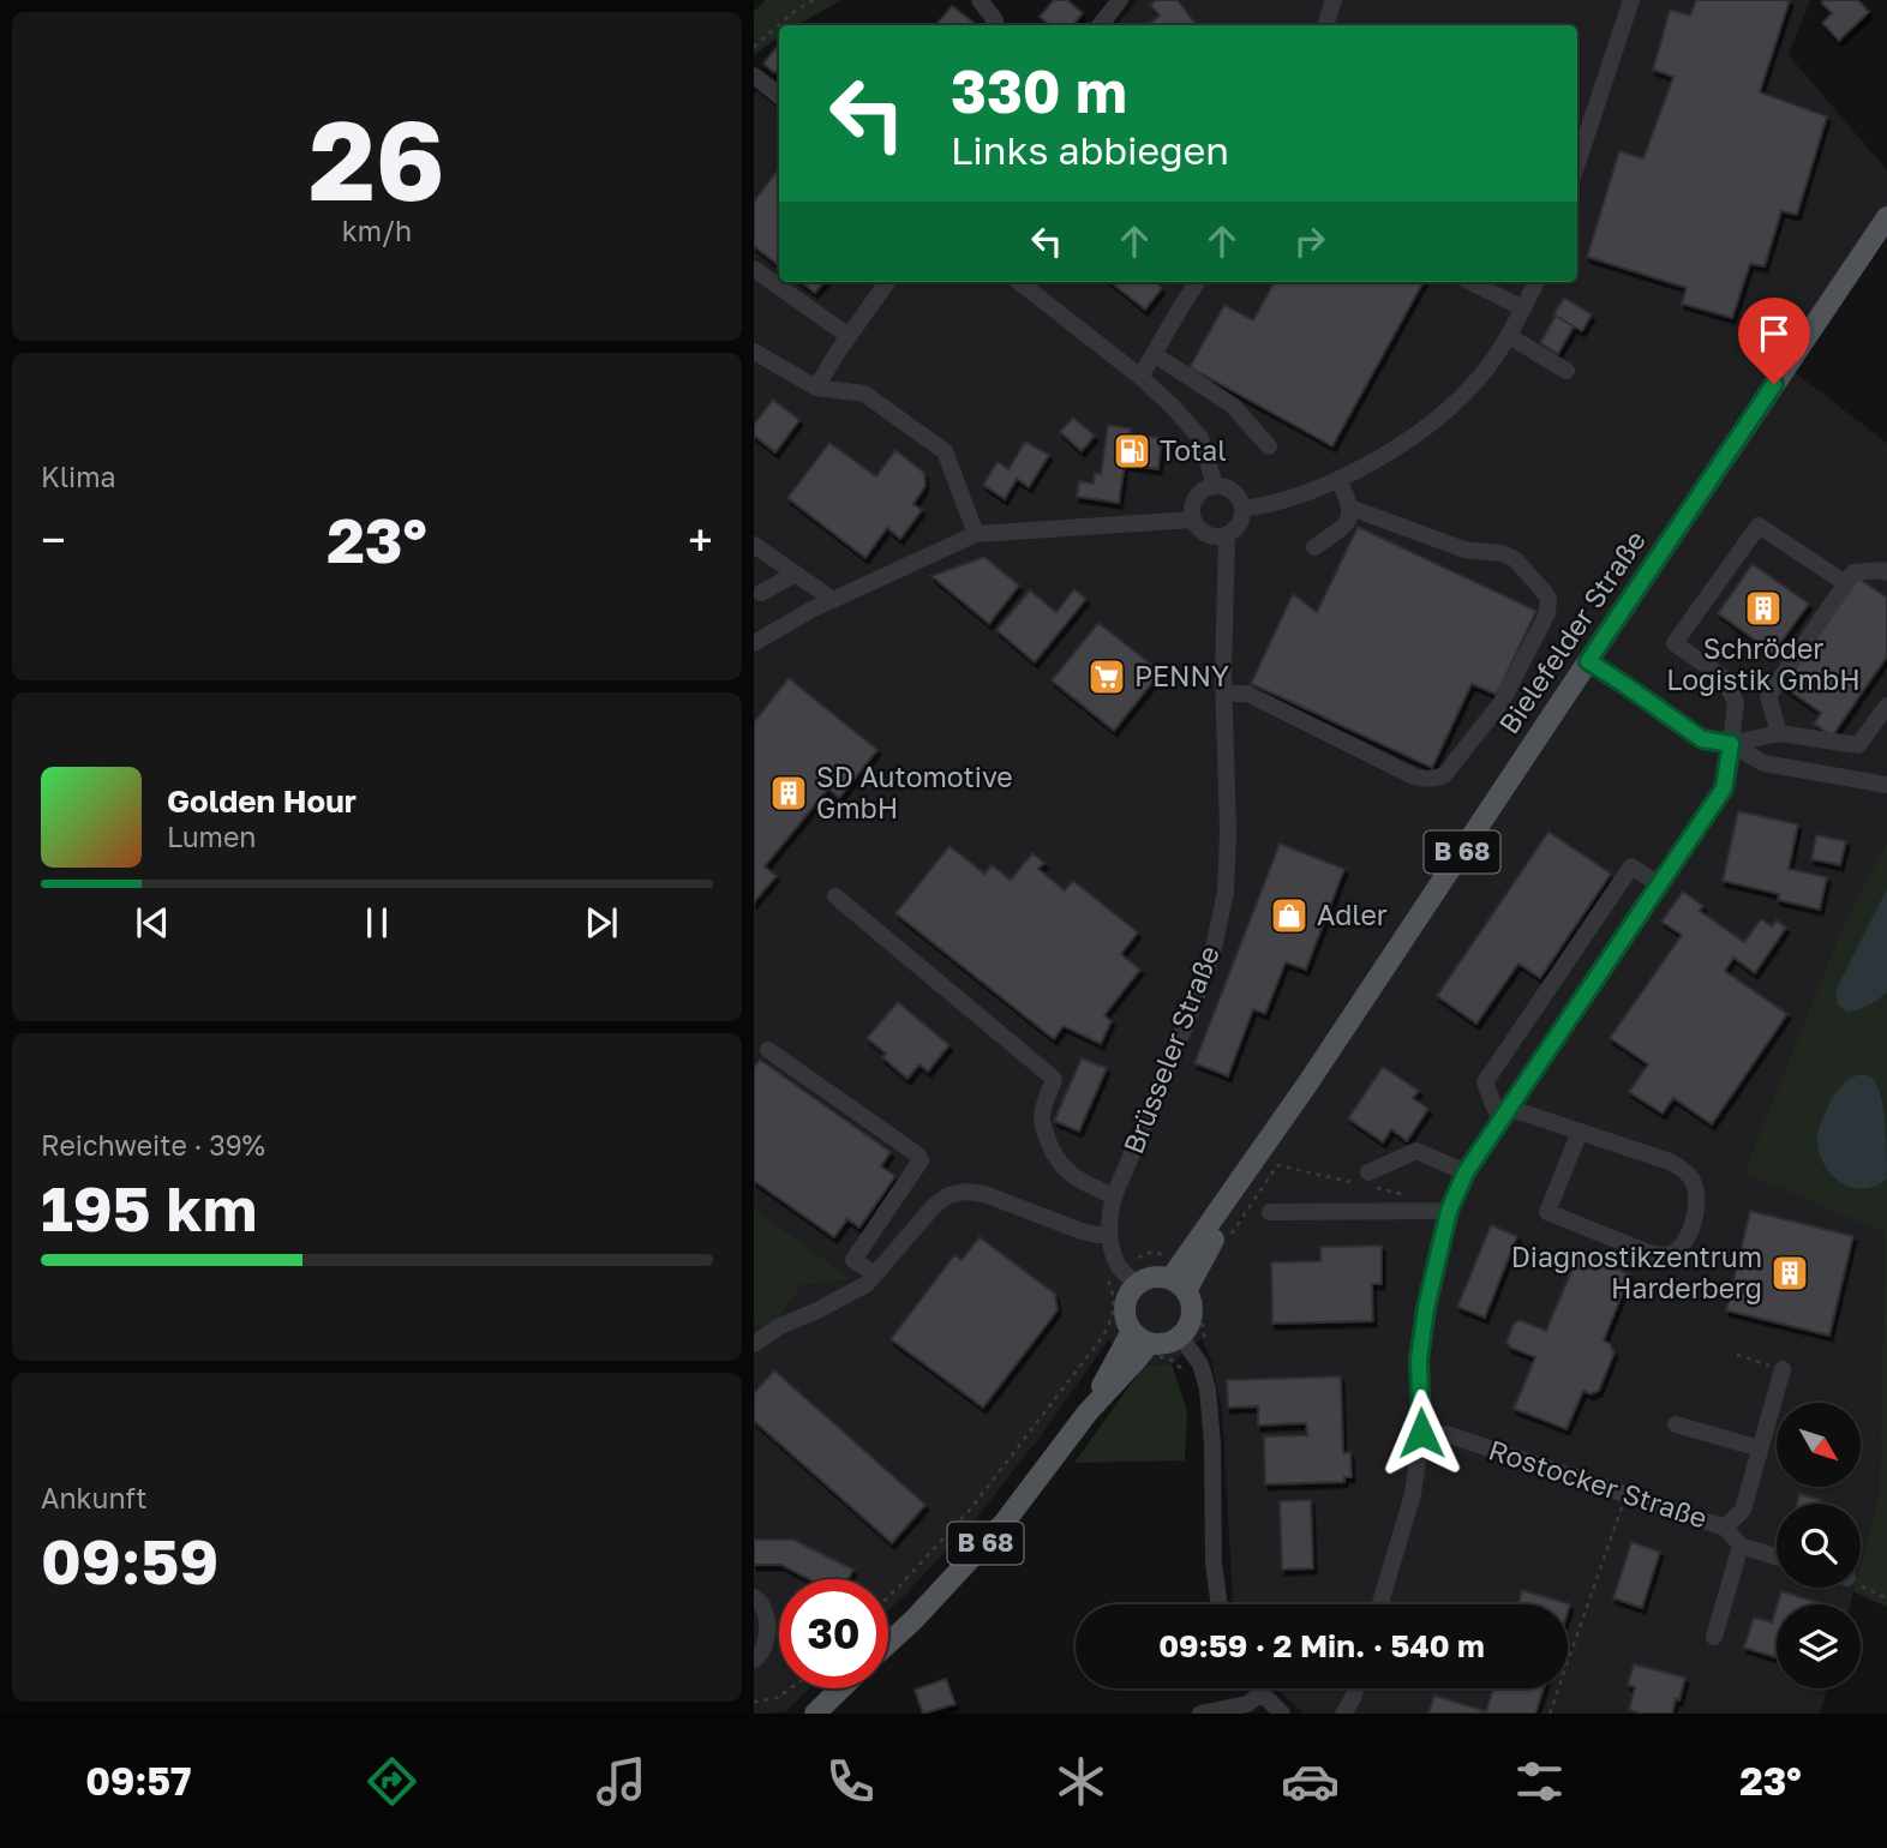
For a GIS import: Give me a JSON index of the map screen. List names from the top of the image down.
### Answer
{
  "streets": {
    "main road": ["Bielefelder Straße", "B 68"],
    "street": ["Brüsseler Straße", "Rostocker Straße"]
  },
  "crossings": [
    ["Bielefelder Straße", "B 68"]
  ],
  "places": {
    "fuel station": ["Total"],
    "building": ["Schröder Logistik GmbH", "SD Automotive GmbH", "Diagnostikzentrum Harderberg"],
    "supermarket": ["PENNY"],
    "shop": ["Adler"]
  },
  "north": "bottom right",
  "page": {
    "tile": [
      ["26", "km/h"],
      "Klima",
      ["Reichweite · 39%", "195 km"],
      ["Ankunft", "09:59"]
    ],
    "turn": ["330 m", "Links abbiegen"],
    "heat": ["−", "23°", "+"],
    "song": ["Golden Hour", "Lumen"],
    "limit": "30",
    "trip": "09:59 · 2 Min. · 540 m",
    "tabs": ["09:57", "23°"]
  }
}
